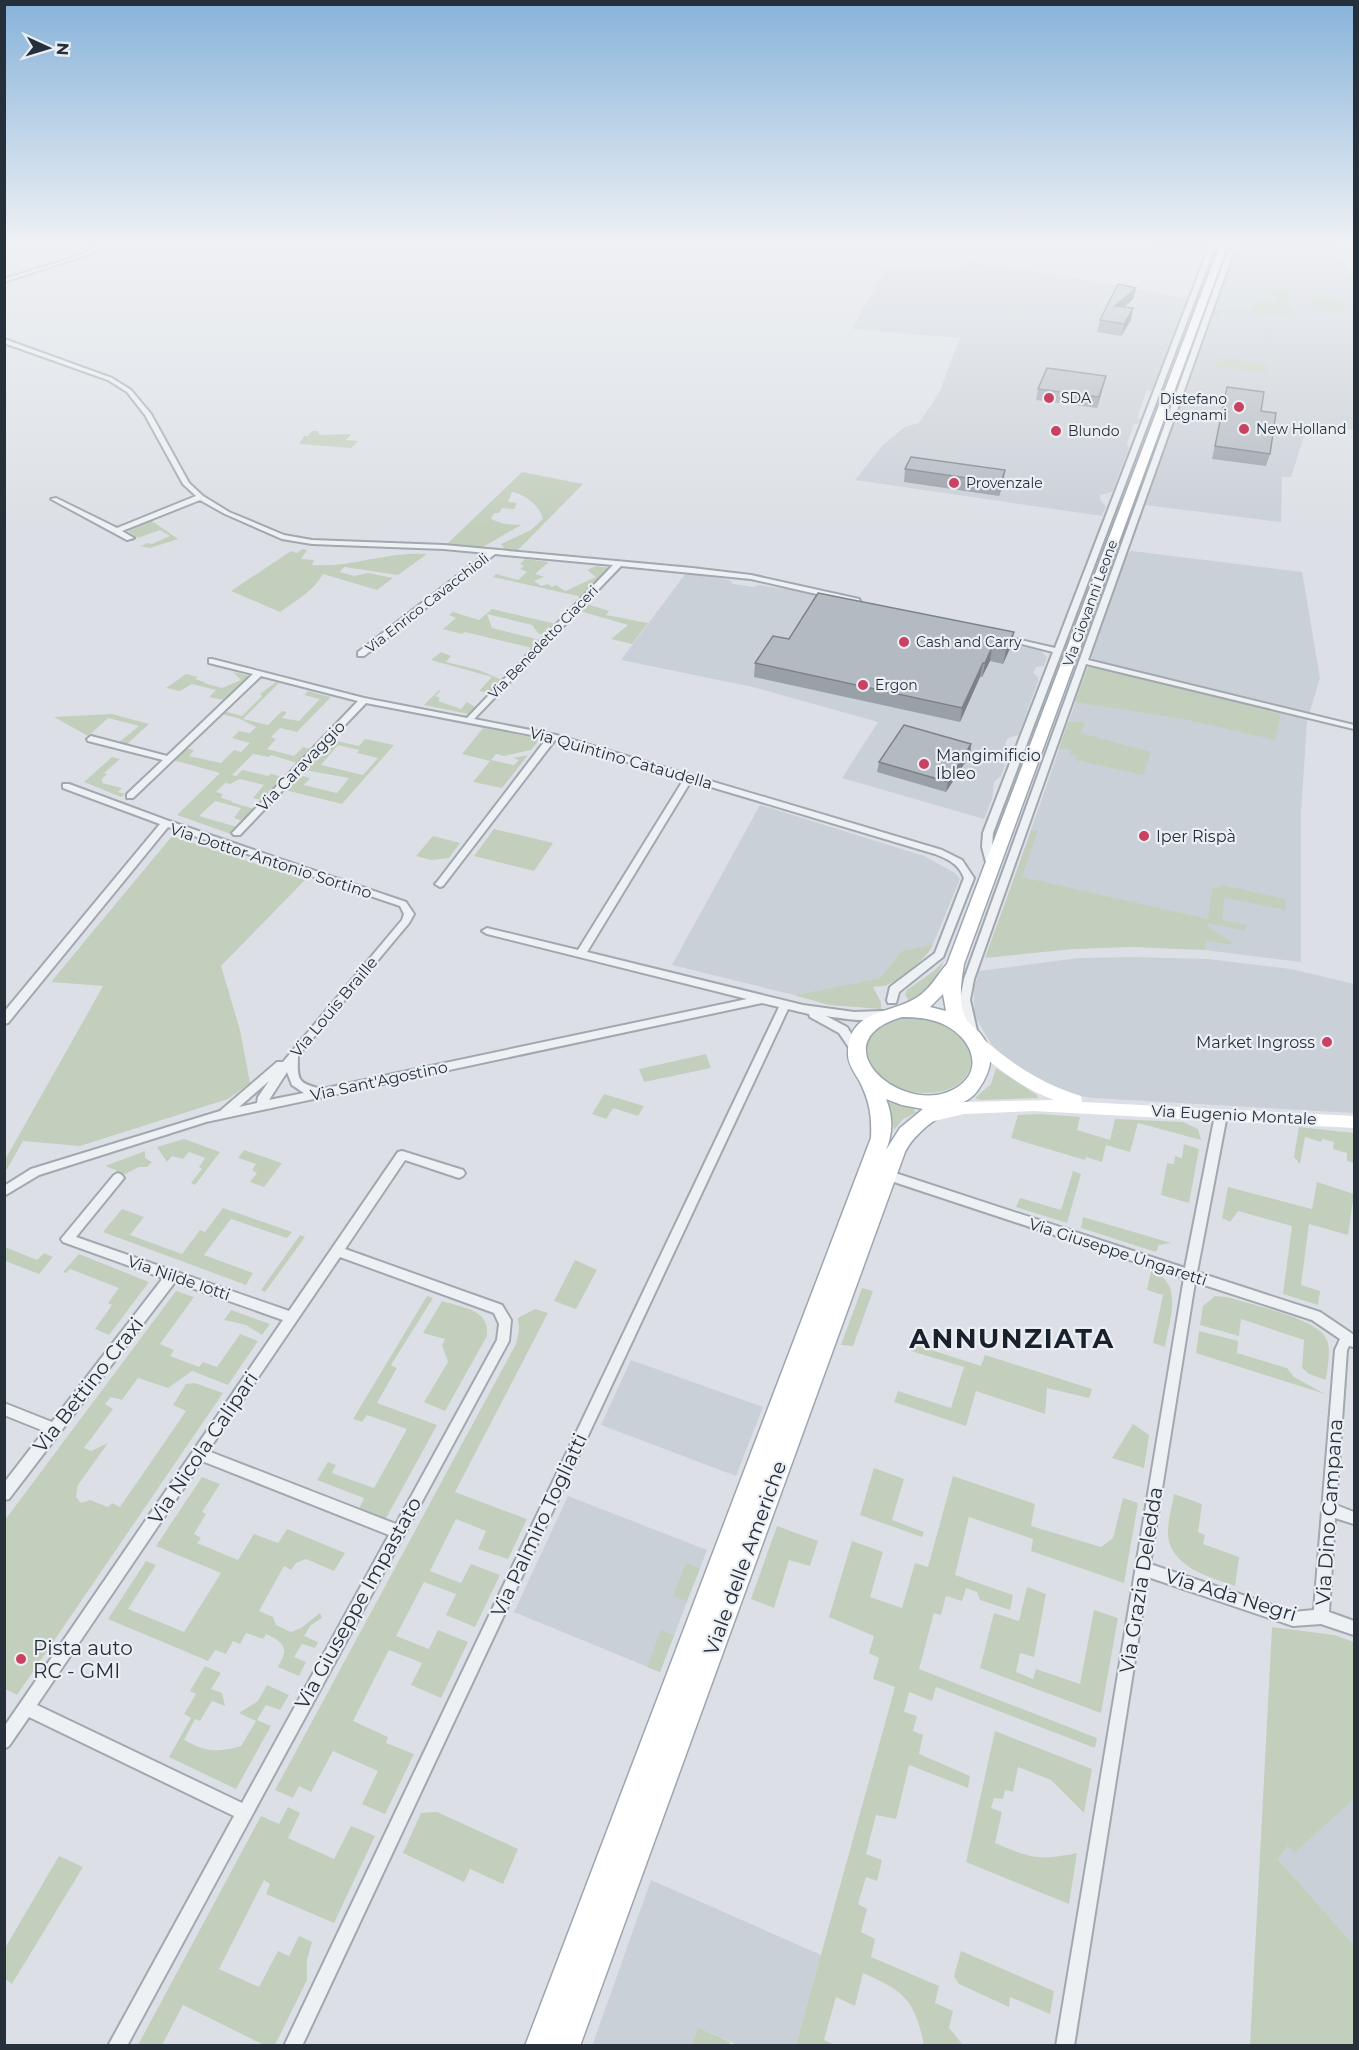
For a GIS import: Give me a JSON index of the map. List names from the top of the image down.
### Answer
{
  "streets": {
    "main road": ["Via Giovanni Leone", "Via Eugenio Montale", "Viale delle Americhe"],
    "street": [
      "Via Enrico Cavacchioli",
      "Via Benedetto Ciaceri",
      "Via Quintino Cataudella",
      "Via Caravaggio",
      "Via Dottor Antonio Sortino",
      "Via Louis Braille",
      "Via Sant'Agostino",
      "Via Giuseppe Ungaretti",
      "Via Nilde Iotti",
      "Via Bettino Craxi",
      "Via Nicola Calipari",
      "Via Dino Campana",
      "Via Palmiro Togliatti",
      "Via Grazia Deledda",
      "Via Ada Negri",
      "Via Giuseppe Impastato"
    ]
  },
  "crossings": [
    ["Via Benedetto Ciaceri", "Via Quintino Cataudella"],
    ["Via Quintino Cataudella", "Via Caravaggio"],
    ["Via Quintino Cataudella", "Viale delle Americhe"],
    ["Via Dottor Antonio Sortino", "Via Louis Braille"],
    ["Via Louis Braille", "Via Sant'Agostino"],
    ["Via Eugenio Montale", "Via Grazia Deledda"],
    ["Via Giuseppe Ungaretti", "Via Dino Campana"],
    ["Via Giuseppe Ungaretti", "Viale delle Americhe"],
    ["Via Giuseppe Ungaretti", "Via Grazia Deledda"],
    ["Via Nilde Iotti", "Via Bettino Craxi"],
    ["Via Nilde Iotti", "Via Nicola Calipari"],
    ["Via Nicola Calipari", "Via Giuseppe Impastato"],
    ["Via Dino Campana", "Via Ada Negri"],
    ["Via Grazia Deledda", "Via Ada Negri"]
  ],
  "districts": ["ANNUNZIATA"],
  "places": [
    "SDA",
    "Distefano Legnami",
    "New Holland",
    "Blundo",
    "Provenzale",
    "Cash and Carry",
    "Ergon",
    "Mangimificio Ibleo",
    "Iper Rispà",
    "Market Ingross",
    "Pista auto RC - GMI"
  ],
  "north": "right"
}
